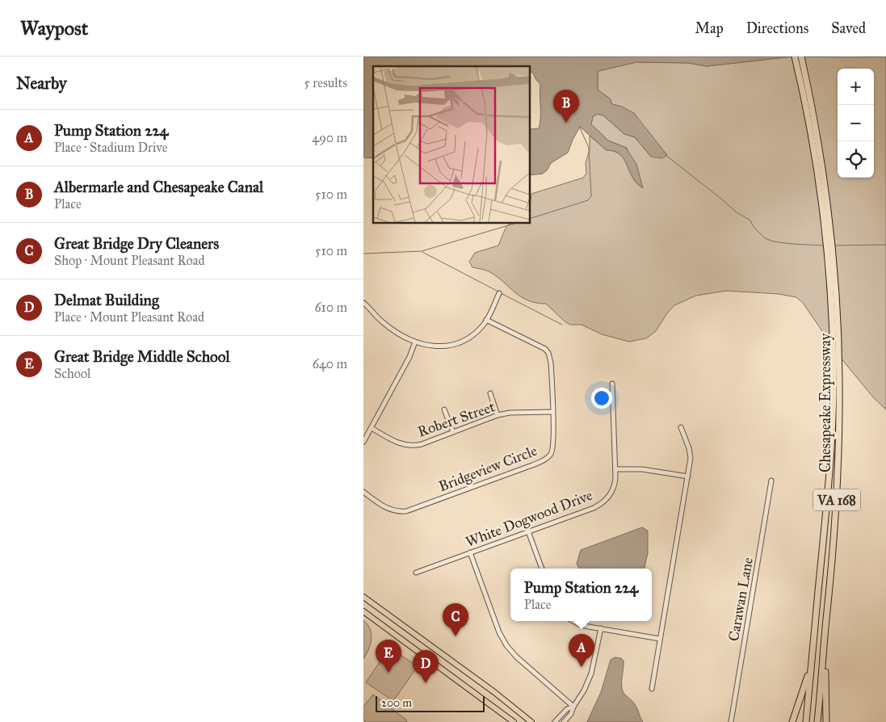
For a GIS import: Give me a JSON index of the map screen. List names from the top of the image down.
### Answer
{
  "streets": {
    "highway": ["Chesapeake Expressway", "VA 168"],
    "street": [
      "Robert Street",
      "Bridgeview Circle",
      "White Dogwood Drive",
      "Carawan Lane"
    ]
  },
  "crossings": [
    ["Chesapeake Expressway", "VA 168"],
    ["Robert Street", "Bridgeview Circle"]
  ],
  "scale_bar": "200 m",
  "page": {
    "header": "Waypost",
    "nav": ["Map", "Directions", "Saved"],
    "heading": ["Nearby", "5 results"],
    "map_buttons": ["+", "−"],
    "pins": [
      "B",
      "C",
      "A",
      "E",
      "D"
    ],
    "list": [
      {
        "mark": "A",
        "name": "Pump Station 224",
        "note": "Place · Stadium Drive",
        "value": "490 m"
      },
      {
        "mark": "B",
        "name": "Albermarle and Chesapeake Canal",
        "note": "Place",
        "value": "510 m"
      },
      {
        "mark": "C",
        "name": "Great Bridge Dry Cleaners",
        "note": "Shop · Mount Pleasant Road",
        "value": "510 m"
      },
      {
        "mark": "D",
        "name": "Delmat Building",
        "note": "Place · Mount Pleasant Road",
        "value": "610 m"
      },
      {
        "mark": "E",
        "name": "Great Bridge Middle School",
        "note": "School",
        "value": "640 m"
      }
    ],
    "popup": ["Pump Station 224", "Place"],
    "scale": "200 m"
  }
}
